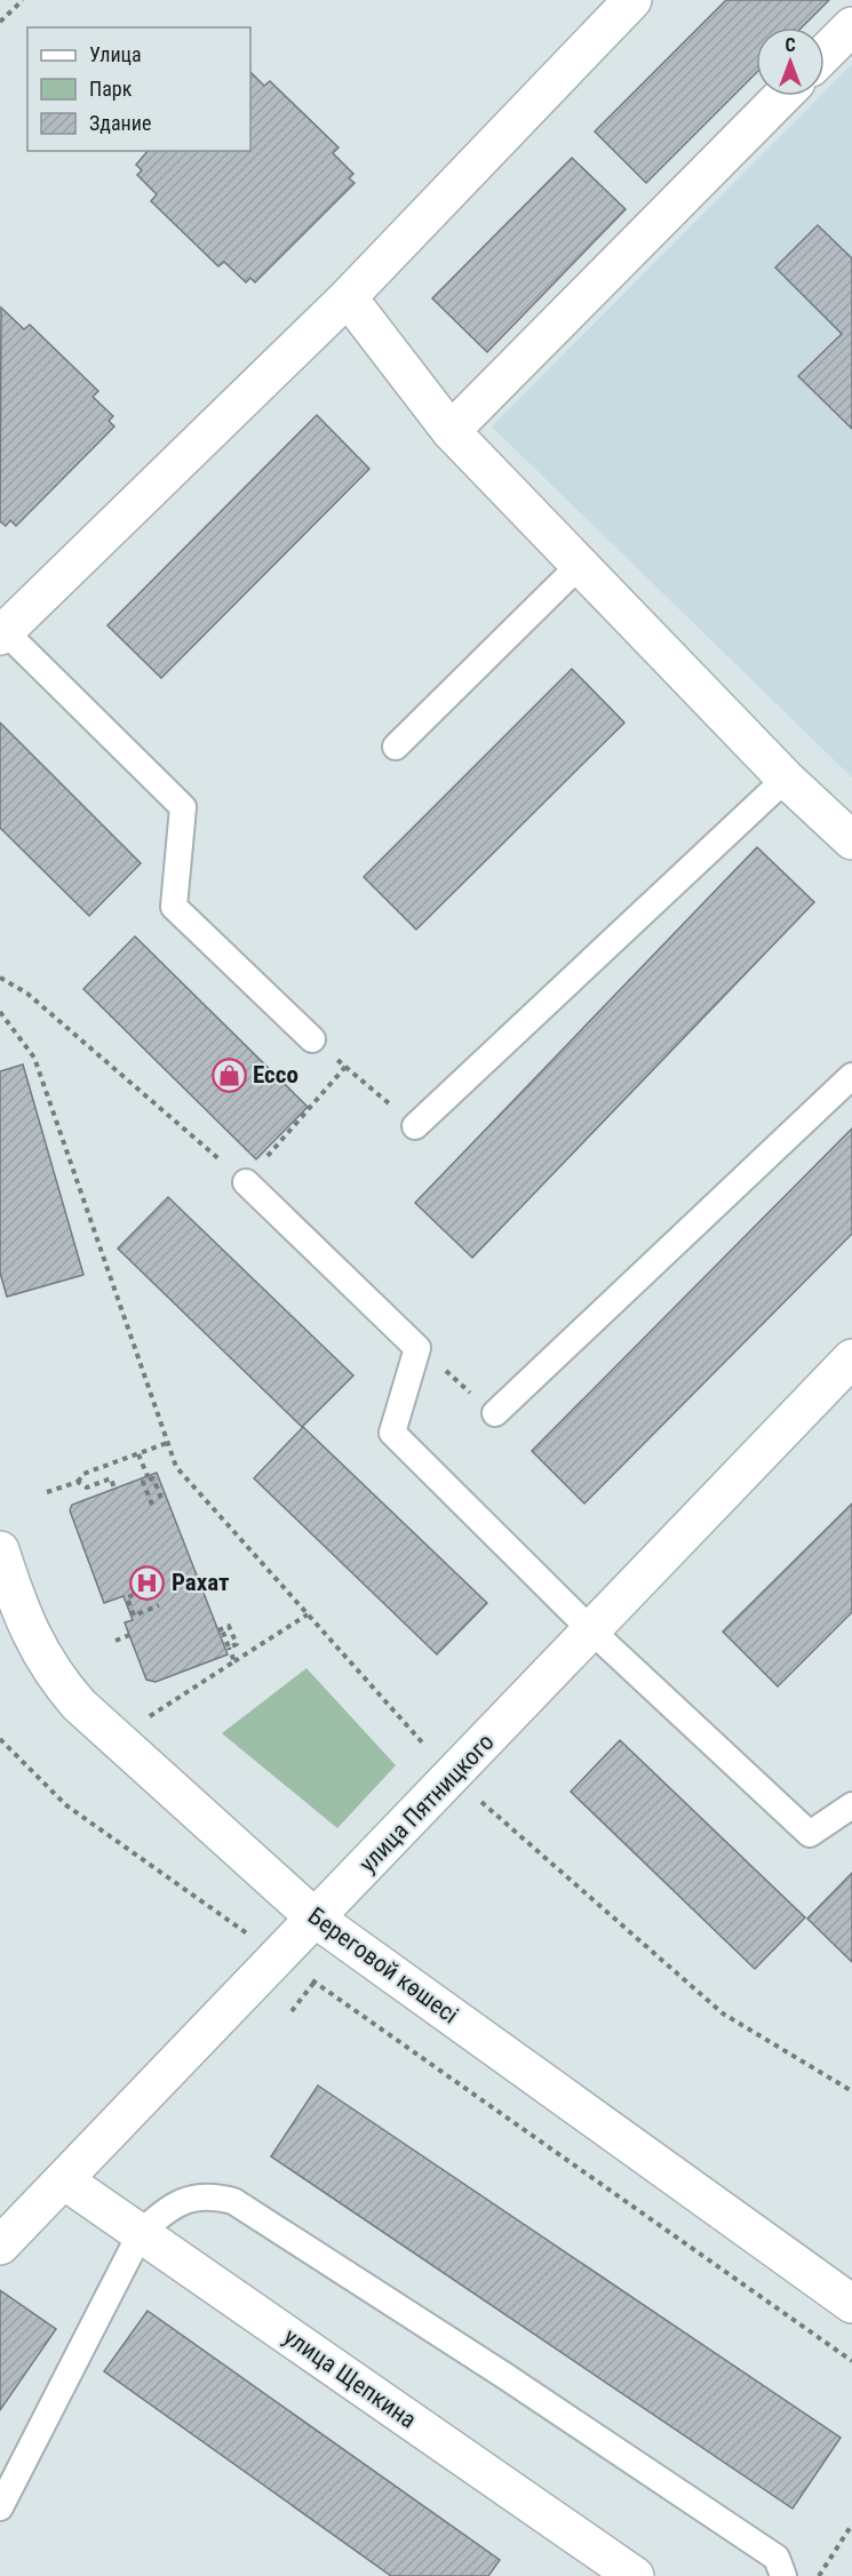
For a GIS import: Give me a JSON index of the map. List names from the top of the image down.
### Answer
{
  "streets": {
    "street": ["улица Пятницкого", "Береговой көшесі", "улица Щепкина"]
  },
  "crossings": [
    ["улица Пятницкого", "Береговой көшесі"],
    ["улица Пятницкого", "улица Щепкина"]
  ],
  "places": {
    "shop": ["Ecco"],
    "hospital": ["Рахат"]
  },
  "legend": ["Улица", "Парк", "Здание"],
  "north": "top"
}
